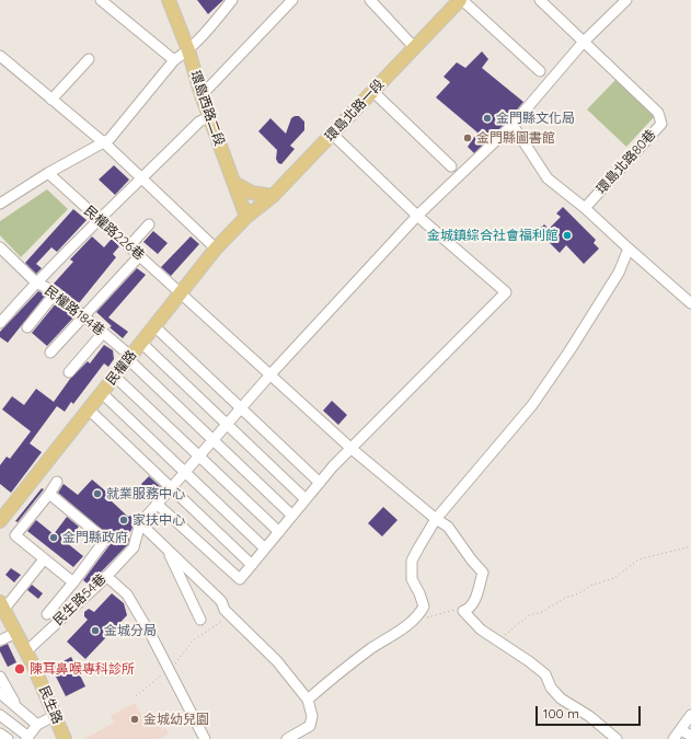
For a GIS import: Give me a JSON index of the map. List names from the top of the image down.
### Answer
{
  "streets": {
    "main road": [
      "環島西路二段",
      "環島北路一段",
      "民權路",
      "民生路"
    ],
    "street": [
      "環島北路80巷",
      "民權路226巷",
      "民權路184巷",
      "民生路54巷"
    ]
  },
  "crossings": [
    ["環島西路二段", "環島北路一段"],
    ["環島西路二段", "民權路"],
    ["環島北路一段", "民權路"],
    ["民權路226巷", "民權路"],
    ["民權路184巷", "民權路"],
    ["民生路54巷", "民生路"]
  ],
  "places": [
    "金門縣文化局",
    "金門縣圖書館",
    "金城鎮綜合社會福利館",
    "就業服務中心",
    "家扶中心",
    "金門縣政府",
    "金城分局",
    "陳耳鼻喉專科診所",
    "金城幼兒園"
  ],
  "scale_bar": "100 m"
}
